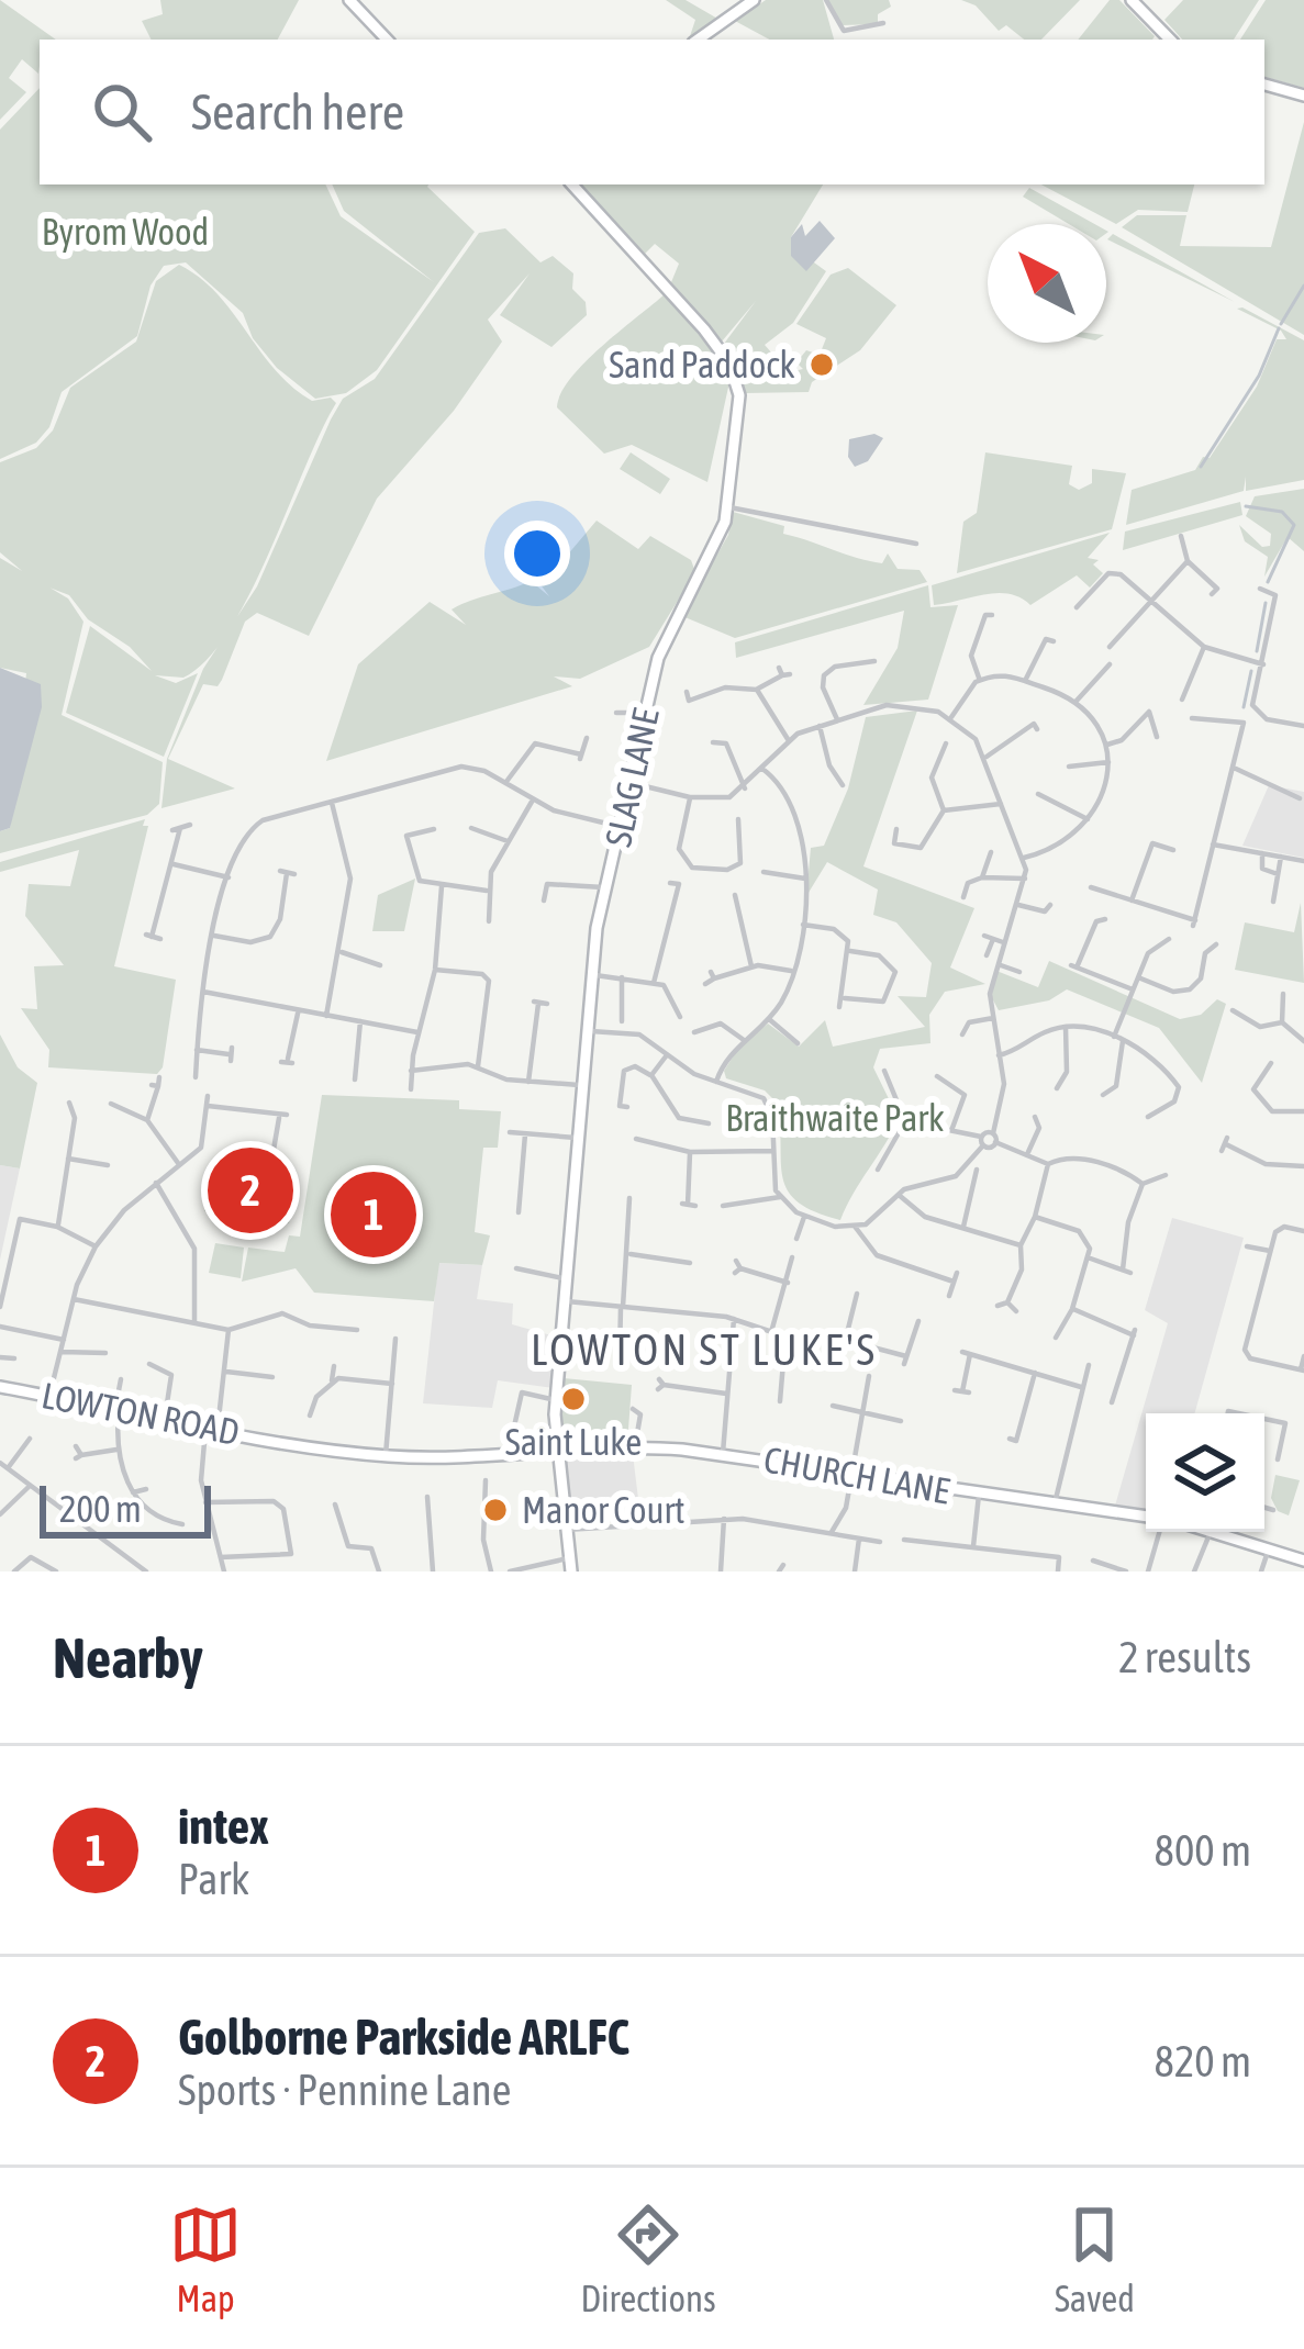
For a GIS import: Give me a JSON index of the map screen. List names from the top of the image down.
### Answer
{
  "streets": {
    "street": ["SLAG LANE", "LOWTON ROAD", "CHURCH LANE"]
  },
  "crossings": [
    ["SLAG LANE", "CHURCH LANE"],
    ["LOWTON ROAD", "CHURCH LANE"]
  ],
  "districts": ["LOWTON ST LUKE'S"],
  "parks": ["Byrom Wood", "Braithwaite Park"],
  "places": ["Sand Paddock", "Saint Luke", "Manor Court"],
  "scale_bar": "200 m",
  "north": "top left",
  "page": {
    "search": "Search here",
    "pins": ["2", "1"],
    "scale": "200 m",
    "heading": ["Nearby", "2 results"],
    "list": [
      {
        "mark": "1",
        "name": "intex",
        "note": "Park",
        "value": "800 m"
      },
      {
        "mark": "2",
        "name": "Golborne Parkside ARLFC",
        "note": "Sports · Pennine Lane",
        "value": "820 m"
      }
    ],
    "nav": ["Map", "Directions", "Saved"]
  }
}
